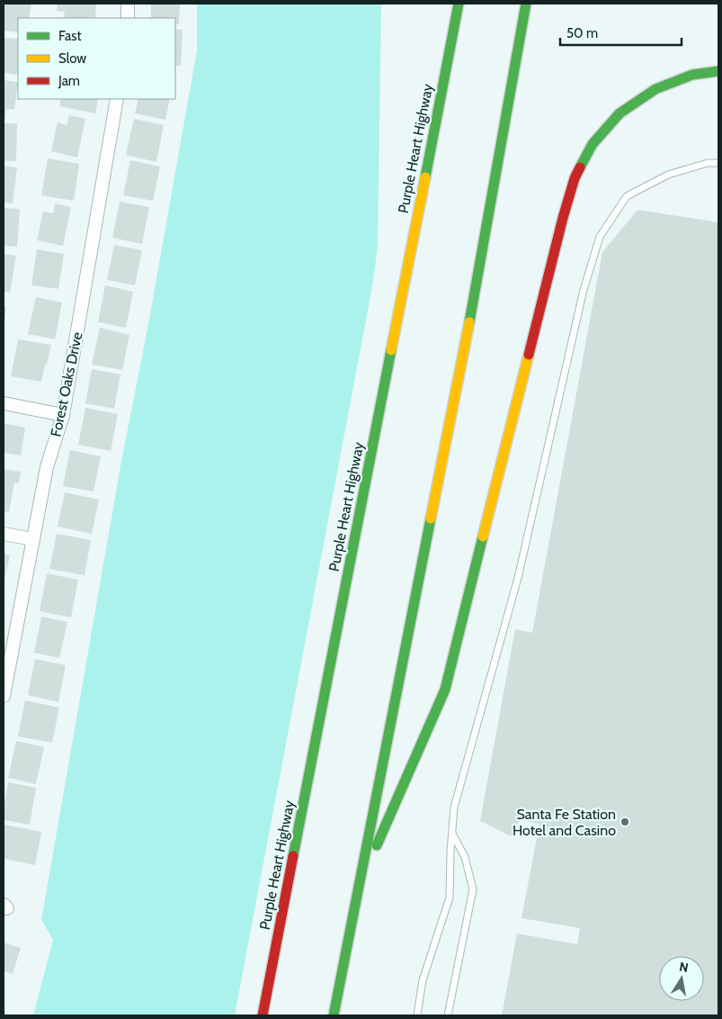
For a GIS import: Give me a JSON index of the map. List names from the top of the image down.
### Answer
{
  "streets": {
    "highway": ["Purple Heart Highway"],
    "street": ["Forest Oaks Drive"]
  },
  "places": ["Santa Fe Station Hotel and Casino"],
  "legend": ["Fast", "Slow", "Jam"],
  "scale_bar": "50 m",
  "north": "top"
}
